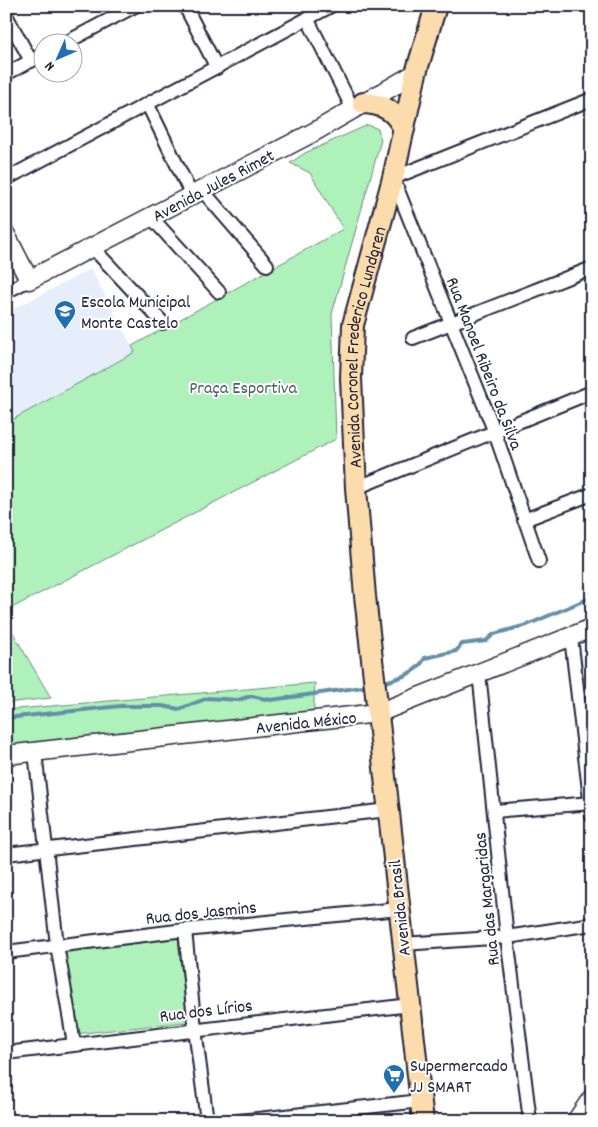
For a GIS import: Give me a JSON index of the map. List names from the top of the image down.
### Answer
{
  "streets": {
    "main road": ["Avenida Coronel Frederico Lundgren", "Avenida Brasil"],
    "street": [
      "Avenida Jules Rimet",
      "Rua Manoel Ribeiro da Silva",
      "Avenida México",
      "Rua das Margaridas",
      "Rua dos Jasmins",
      "Rua dos Lírios"
    ]
  },
  "crossings": [
    ["Avenida Jules Rimet", "Avenida Coronel Frederico Lundgren"],
    ["Avenida Coronel Frederico Lundgren", "Rua Manoel Ribeiro da Silva"],
    ["Avenida Coronel Frederico Lundgren", "Avenida México"],
    ["Avenida Coronel Frederico Lundgren", "Avenida Brasil"],
    ["Avenida México", "Rua das Margaridas"],
    ["Avenida México", "Avenida Brasil"],
    ["Avenida Brasil", "Rua dos Jasmins"],
    ["Avenida Brasil", "Rua dos Lírios"]
  ],
  "parks": ["Praça Esportiva"],
  "places": {
    "school or university": ["Escola Municipal Monte Castelo"],
    "supermarket": ["Supermercado JJ SMART"]
  },
  "north": "bottom left"
}
